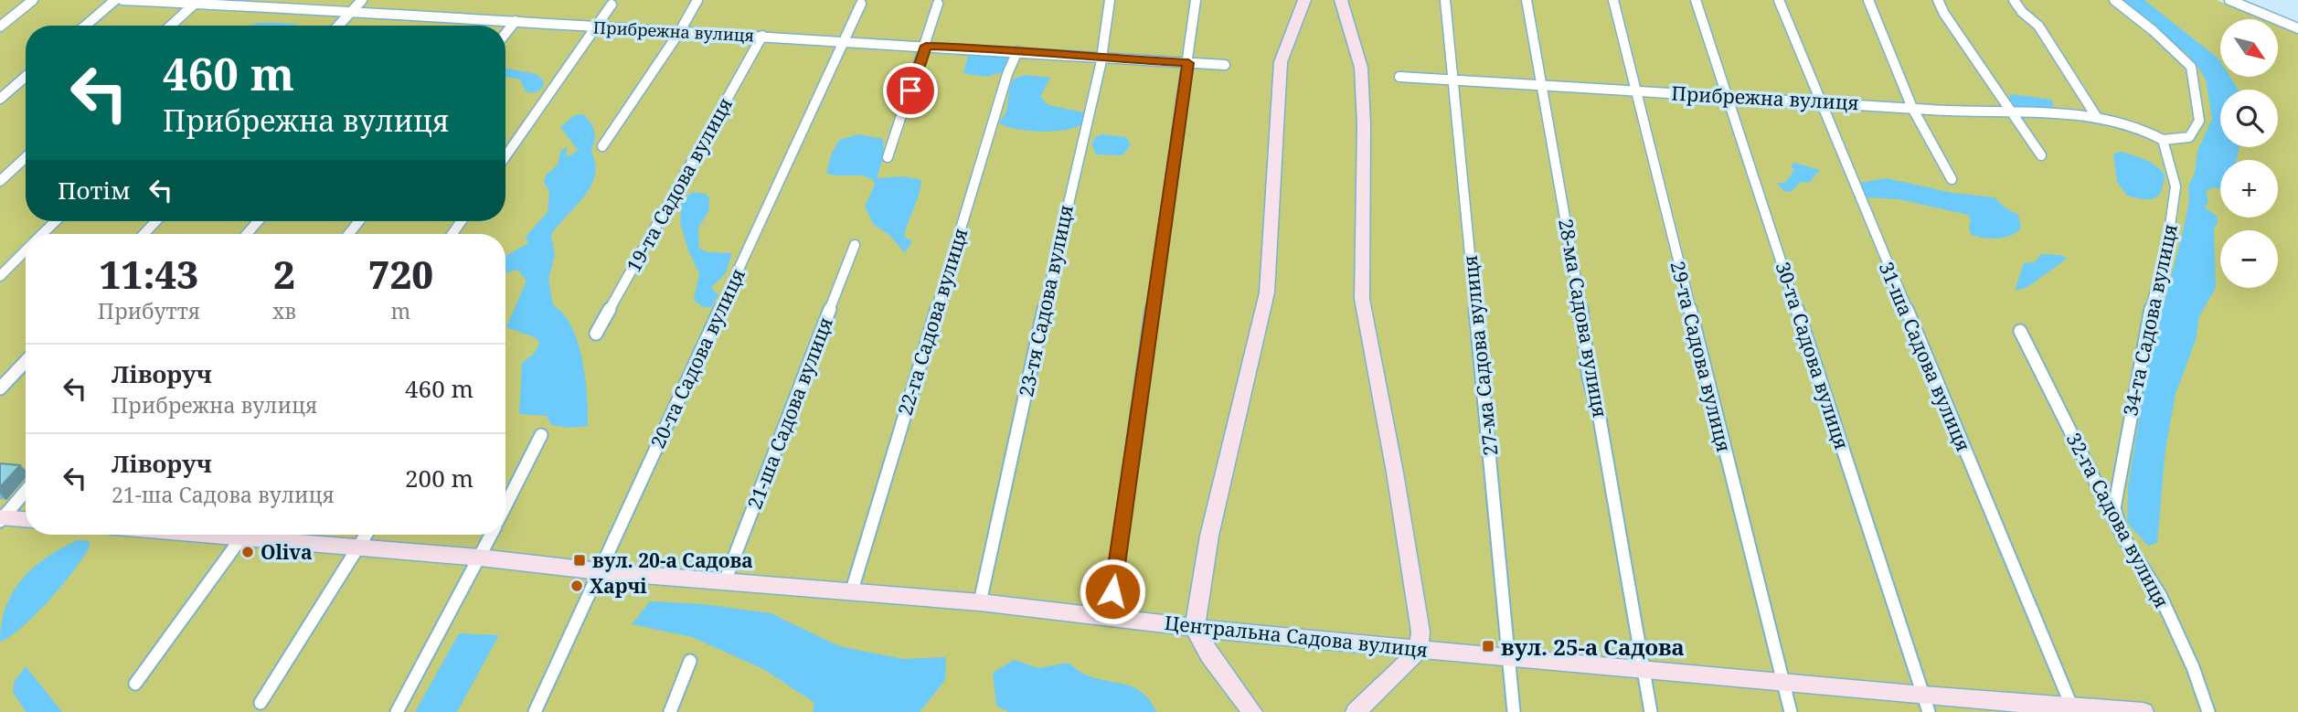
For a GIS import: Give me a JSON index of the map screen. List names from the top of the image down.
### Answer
{
  "streets": {
    "main road": ["Центральна Садова вулиця"],
    "street": [
      "Прибрежна вулиця",
      "19-та Садова вулиця",
      "23-тя Садова вулиця",
      "28-ма Садова вулиця",
      "34-та Садова вулиця",
      "22-га Садова вулиця",
      "27-ма Садова вулиця",
      "30-та Садова вулиця",
      "29-та Садова вулиця",
      "31-ша Садова вулиця",
      "20-та Садова вулиця",
      "21-ша Садова вулиця",
      "32-га Садова вулиця"
    ]
  },
  "crossings": [
    ["Прибрежна вулиця", "19-та Садова вулиця"],
    ["Прибрежна вулиця", "23-тя Садова вулиця"],
    ["Прибрежна вулиця", "28-ма Садова вулиця"],
    ["Прибрежна вулиця", "34-та Садова вулиця"],
    ["Прибрежна вулиця", "22-га Садова вулиця"],
    ["Прибрежна вулиця", "27-ма Садова вулиця"],
    ["Прибрежна вулиця", "30-та Садова вулиця"],
    ["Прибрежна вулиця", "29-та Садова вулиця"],
    ["Прибрежна вулиця", "31-ша Садова вулиця"],
    ["Прибрежна вулиця", "20-та Садова вулиця"],
    ["23-тя Садова вулиця", "Центральна Садова вулиця"],
    ["28-ма Садова вулиця", "Центральна Садова вулиця"],
    ["34-та Садова вулиця", "32-га Садова вулиця"],
    ["22-га Садова вулиця", "Центральна Садова вулиця"],
    ["27-ма Садова вулиця", "Центральна Садова вулиця"],
    ["30-та Садова вулиця", "Центральна Садова вулиця"],
    ["29-та Садова вулиця", "Центральна Садова вулиця"],
    ["31-ша Садова вулиця", "Центральна Садова вулиця"],
    ["20-та Садова вулиця", "Центральна Садова вулиця"],
    ["21-ша Садова вулиця", "Центральна Садова вулиця"]
  ],
  "places": {
    "other": ["Oliva", "Харчі"],
    "transit": ["вул. 20-а Садова", "вул. 25-а Садова"]
  },
  "north": "bottom right",
  "page": {
    "map_buttons": ["+", "−"],
    "turn": ["460 m", "Прибрежна вулиця"],
    "then": "Потім",
    "eta": [
      "11:43",
      "Прибуття",
      "2",
      "хв",
      "720",
      "m"
    ],
    "list": [
      {
        "name": "Ліворуч",
        "note": "Прибрежна вулиця",
        "value": "460 m"
      },
      {
        "name": "Ліворуч",
        "note": "21-ша Садова вулиця",
        "value": "200 m"
      }
    ]
  }
}
